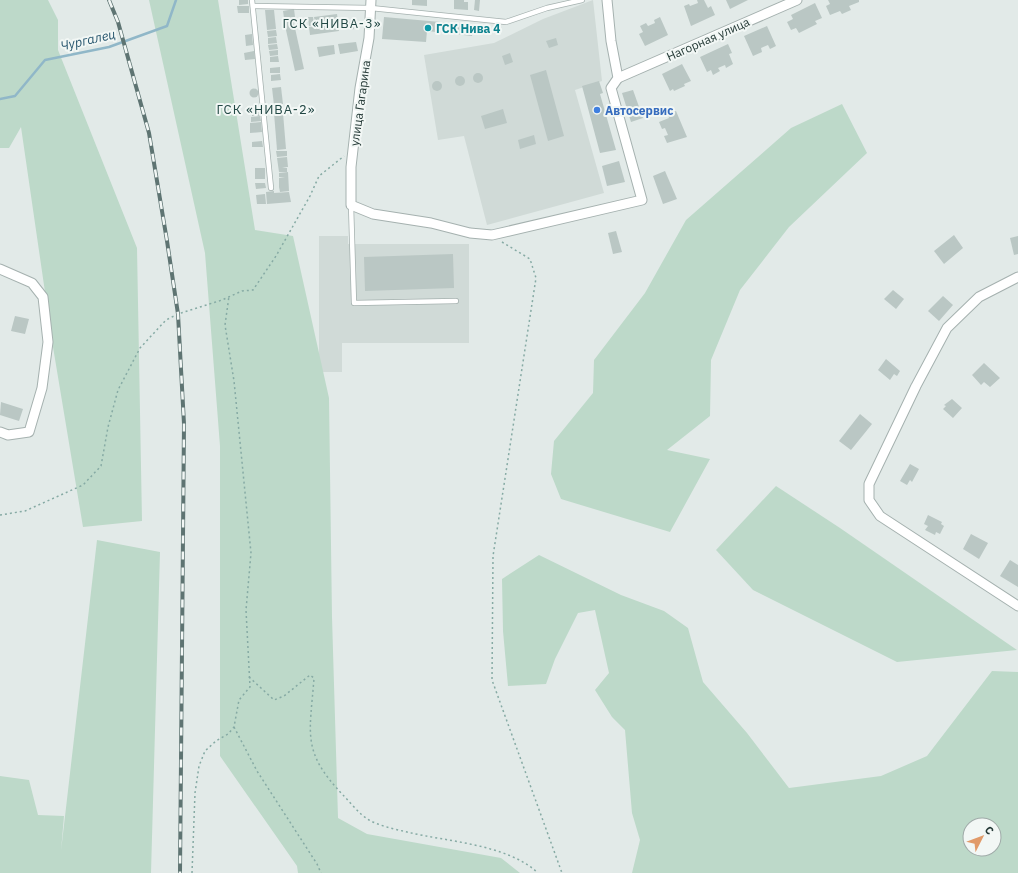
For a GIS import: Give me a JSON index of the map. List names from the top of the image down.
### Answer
{
  "streets": {
    "street": ["Нагорная улица", "улица Гагарина"]
  },
  "districts": ["ГСК «НИВА-3»", "ГСК «НИВА-2»"],
  "water": ["Чургалец"],
  "places": ["ГСК Нива 4", "Автосервис"],
  "north": "top right"
}
